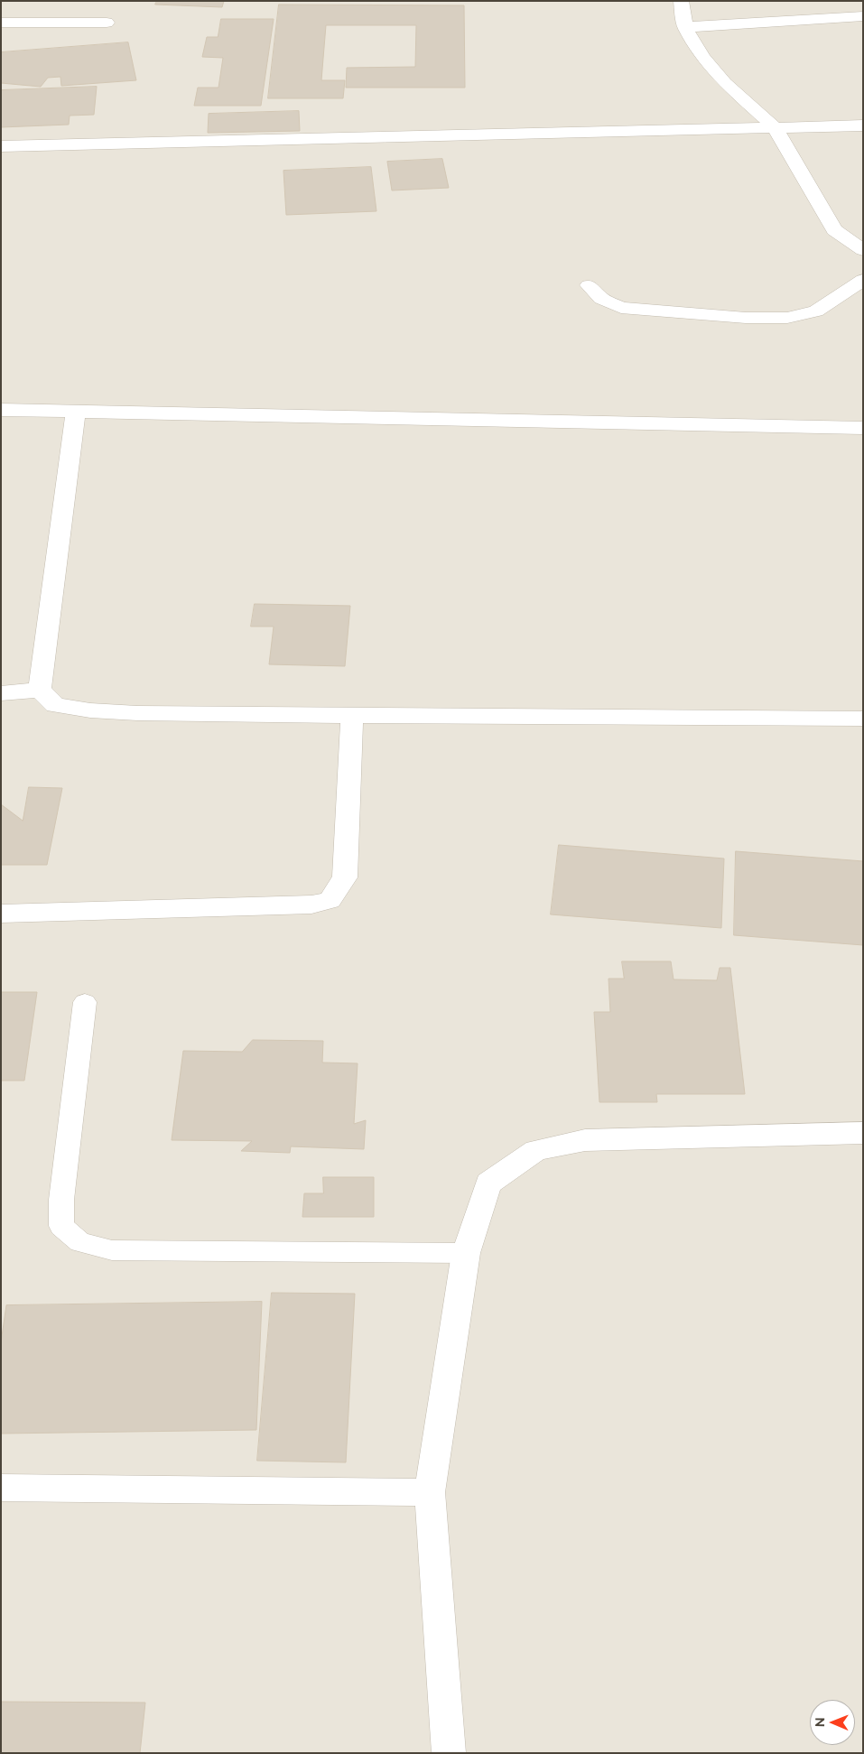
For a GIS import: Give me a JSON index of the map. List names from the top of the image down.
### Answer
{
  "north": "left"
}
